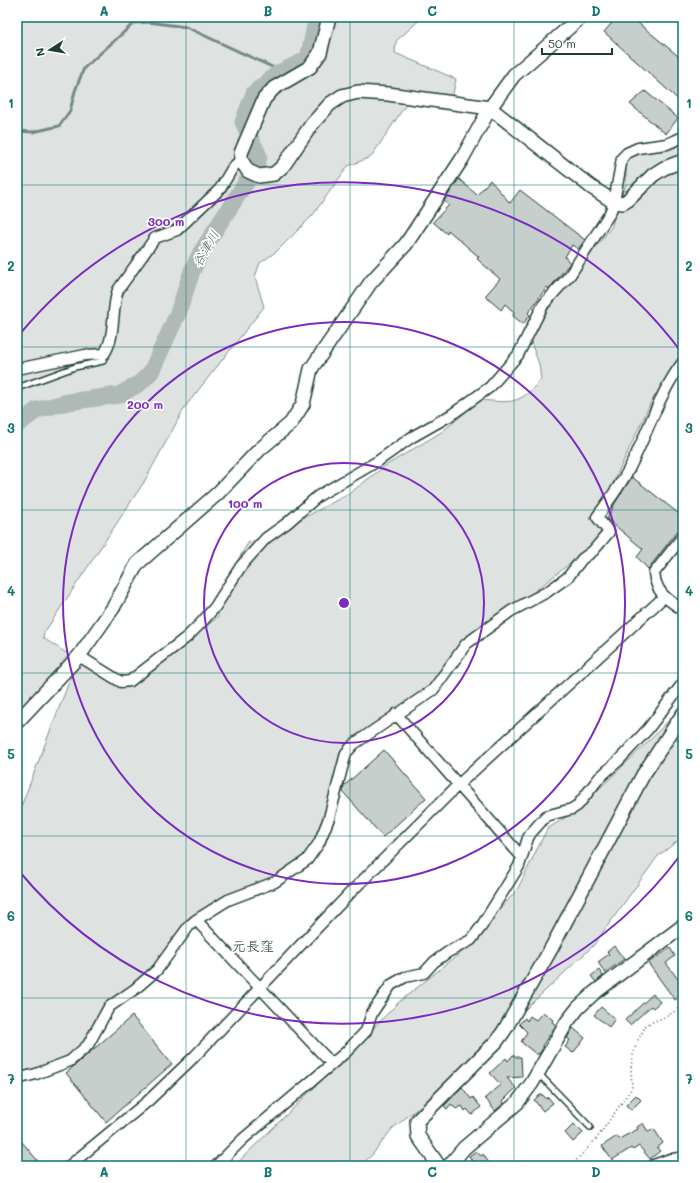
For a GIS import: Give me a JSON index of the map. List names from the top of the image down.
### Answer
{
  "districts": ["元長窪"],
  "water": ["谷津川"],
  "scale_bar": "50 m",
  "north": "left",
  "grid": {
    "columns": [
      "A",
      "B",
      "C",
      "D"
    ],
    "rows": [
      "1",
      "2",
      "3",
      "4",
      "5",
      "6",
      "7"
    ]
  },
  "rings": ["300 m", "200 m", "100 m"]
}
